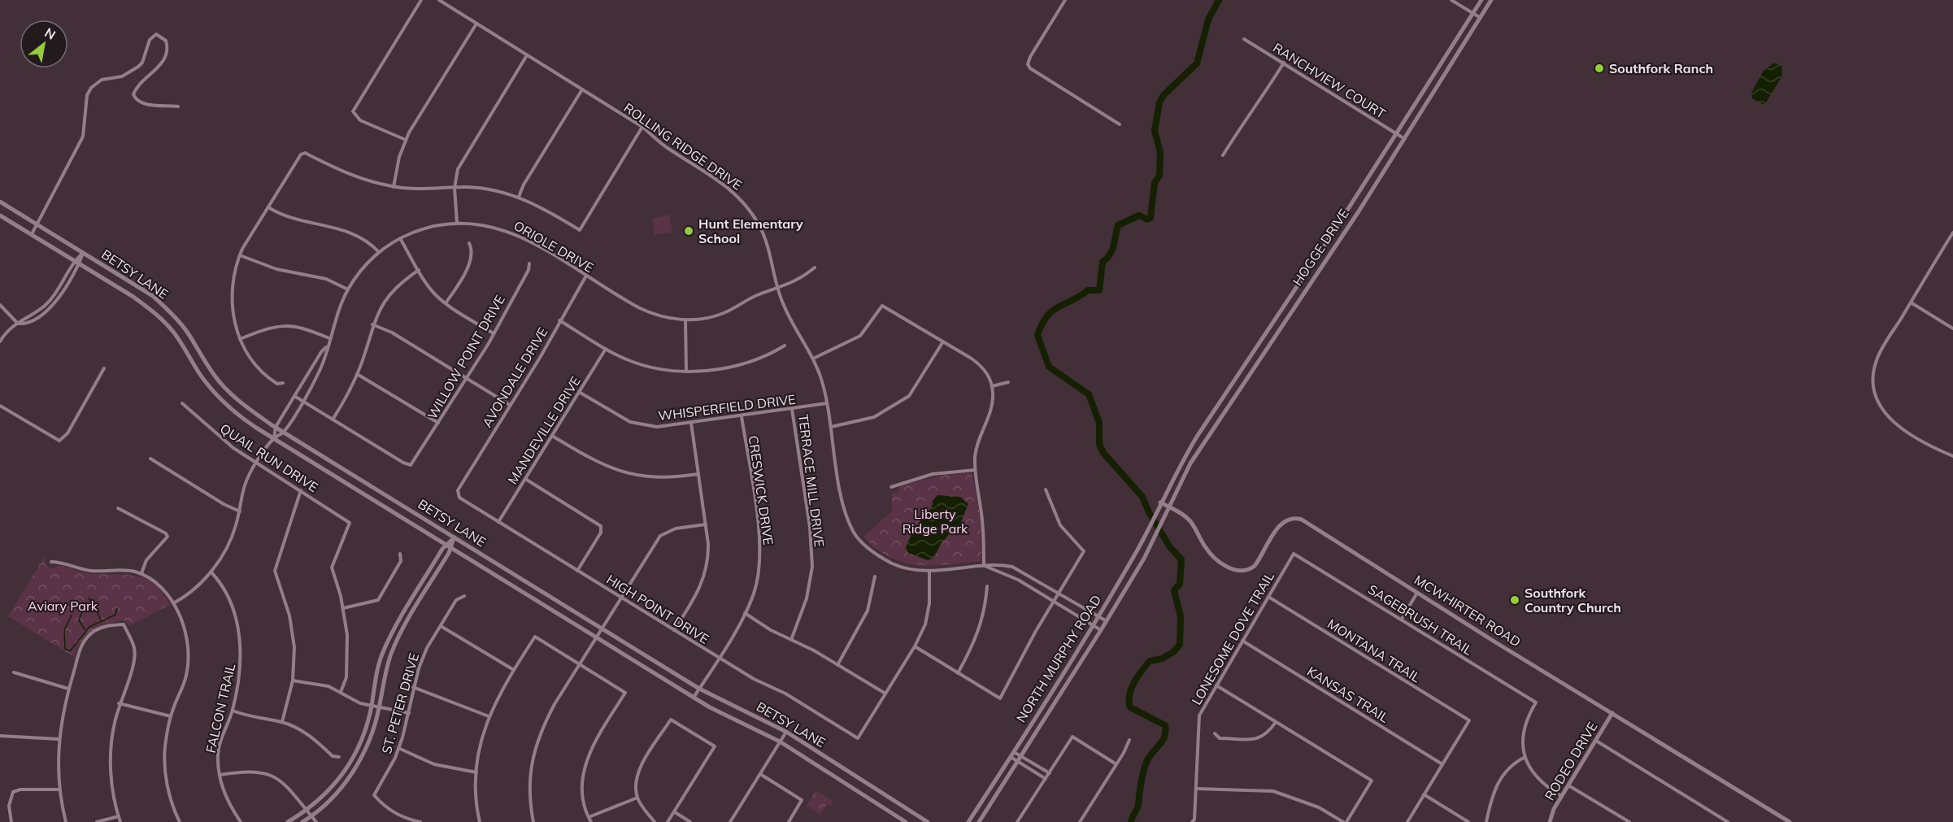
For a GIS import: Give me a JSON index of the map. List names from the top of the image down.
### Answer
{
  "streets": {
    "main road": [
      "HOGGE DRIVE",
      "BETSY LANE",
      "MCWHIRTER ROAD",
      "NORTH MURPHY ROAD",
      "RODEO DRIVE"
    ],
    "street": [
      "RANCHVIEW COURT",
      "ROLLING RIDGE DRIVE",
      "ORIOLE DRIVE",
      "WILLOW POINT DRIVE",
      "AVONDALE DRIVE",
      "WHISPERFIELD DRIVE",
      "MANDEVILLE DRIVE",
      "QUAIL RUN DRIVE",
      "TERRACE MILL DRIVE",
      "CRESWICK DRIVE",
      "HIGH POINT DRIVE",
      "SAGEBRUSH TRAIL",
      "LONESOME DOVE TRAIL",
      "MONTANA TRAIL",
      "KANSAS TRAIL",
      "ST. PETER DRIVE",
      "FALCON TRAIL"
    ]
  },
  "crossings": [
    ["RANCHVIEW COURT", "HOGGE DRIVE"],
    ["ROLLING RIDGE DRIVE", "ORIOLE DRIVE"],
    ["ROLLING RIDGE DRIVE", "WHISPERFIELD DRIVE"],
    ["ROLLING RIDGE DRIVE", "NORTH MURPHY ROAD"],
    ["ORIOLE DRIVE", "BETSY LANE"],
    ["ORIOLE DRIVE", "AVONDALE DRIVE"],
    ["ORIOLE DRIVE", "QUAIL RUN DRIVE"],
    ["ORIOLE DRIVE", "FALCON TRAIL"],
    ["HOGGE DRIVE", "MCWHIRTER ROAD"],
    ["HOGGE DRIVE", "NORTH MURPHY ROAD"],
    ["BETSY LANE", "CRESWICK DRIVE"],
    ["AVONDALE DRIVE", "HIGH POINT DRIVE"],
    ["WHISPERFIELD DRIVE", "MANDEVILLE DRIVE"],
    ["WHISPERFIELD DRIVE", "TERRACE MILL DRIVE"],
    ["WHISPERFIELD DRIVE", "CRESWICK DRIVE"],
    ["MANDEVILLE DRIVE", "HIGH POINT DRIVE"],
    ["CRESWICK DRIVE", "HIGH POINT DRIVE"],
    ["MCWHIRTER ROAD", "NORTH MURPHY ROAD"],
    ["MCWHIRTER ROAD", "RODEO DRIVE"],
    ["SAGEBRUSH TRAIL", "LONESOME DOVE TRAIL"],
    ["LONESOME DOVE TRAIL", "MONTANA TRAIL"],
    ["LONESOME DOVE TRAIL", "KANSAS TRAIL"],
    ["MONTANA TRAIL", "KANSAS TRAIL"]
  ],
  "parks": ["Liberty Ridge Park", "Aviary Park"],
  "places": ["Southfork Ranch", "Hunt Elementary School", "Southfork Country Church"],
  "north": "top right"
}
